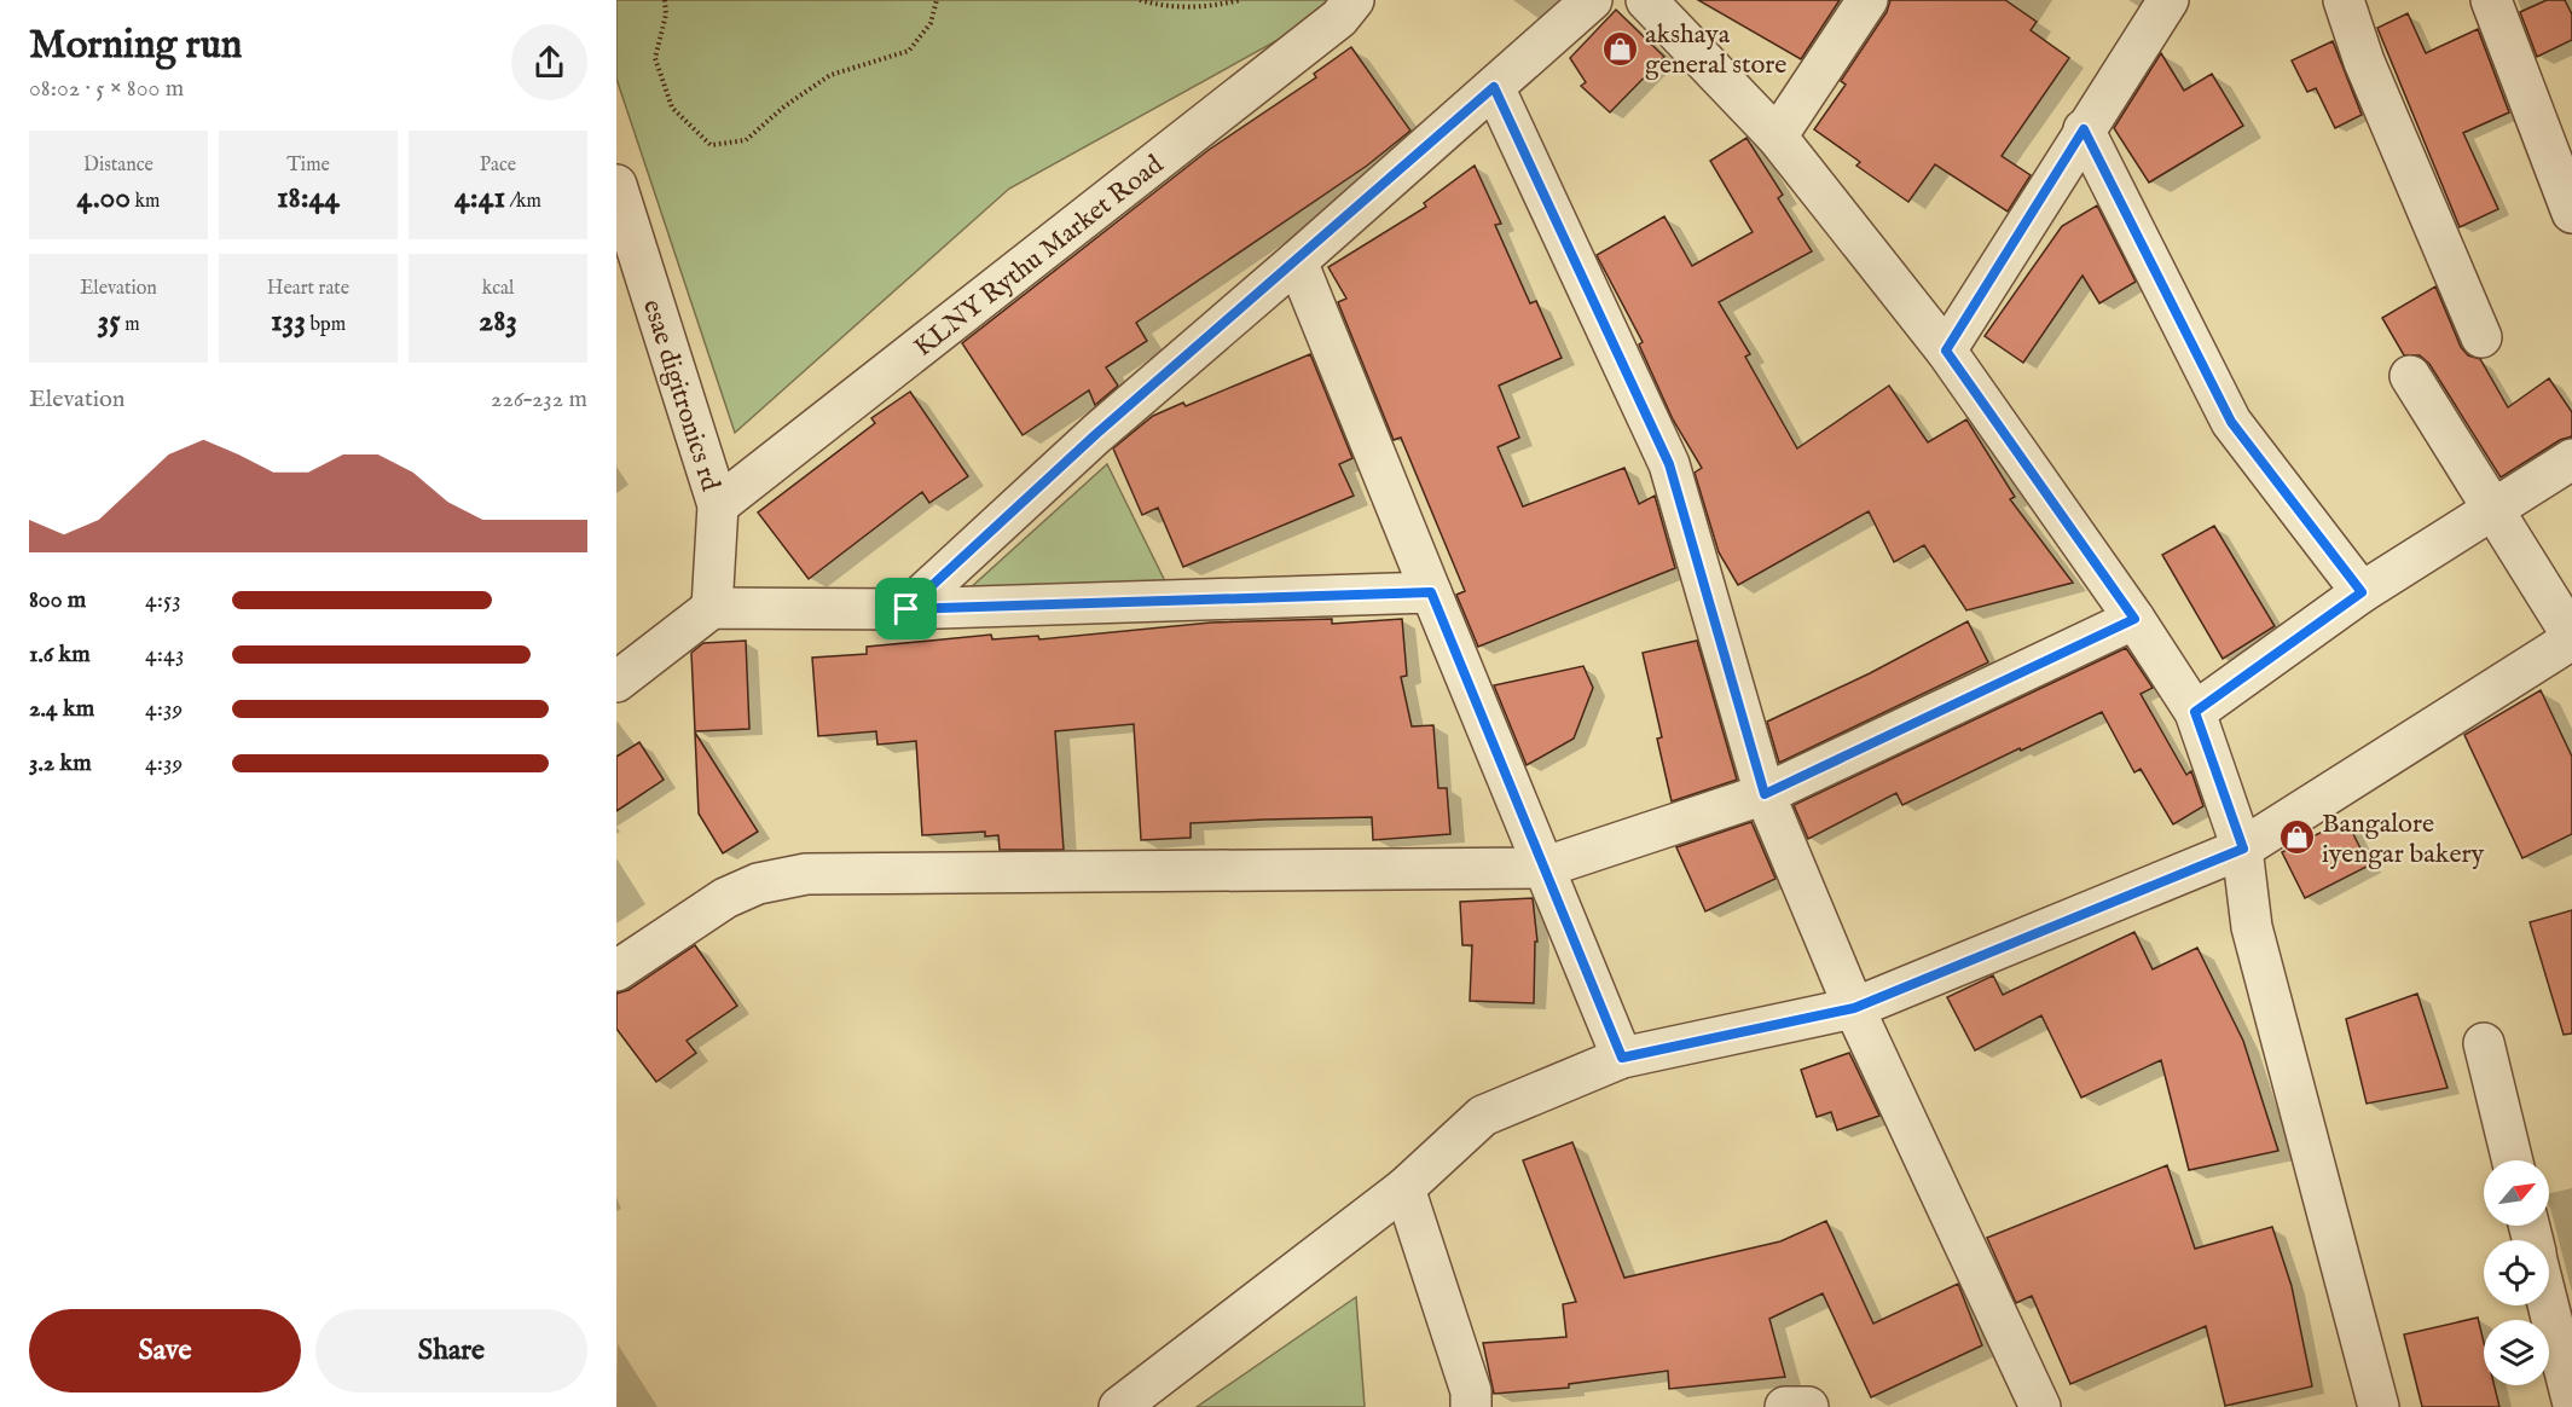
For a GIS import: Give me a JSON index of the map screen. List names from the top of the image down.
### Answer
{
  "streets": {
    "street": ["KLNY Rythu Market Road", "esae digitronics rd"]
  },
  "crossings": [
    ["KLNY Rythu Market Road", "esae digitronics rd"]
  ],
  "places": {
    "shop": ["akshaya general store", "Bangalore iyengar bakery"]
  },
  "north": "top right",
  "page": {
    "heading": ["Morning run", "08:02 · 5 × 800 m"],
    "stats": [
      ["Distance", "4.00 km"],
      ["Time", "18:44"],
      ["Pace", "4:41 /km"],
      ["Elevation", "35 m"],
      ["Heart rate", "133 bpm"],
      ["kcal", "283"]
    ],
    "chart": ["Elevation", "226–232 m"],
    "list": [
      {
        "name": "800 m",
        "note": "4:53"
      },
      {
        "name": "1.6 km",
        "note": "4:43"
      },
      {
        "name": "2.4 km",
        "note": "4:39"
      },
      {
        "name": "3.2 km",
        "note": "4:39"
      }
    ],
    "buttons": ["Save", "Share"]
  }
}
